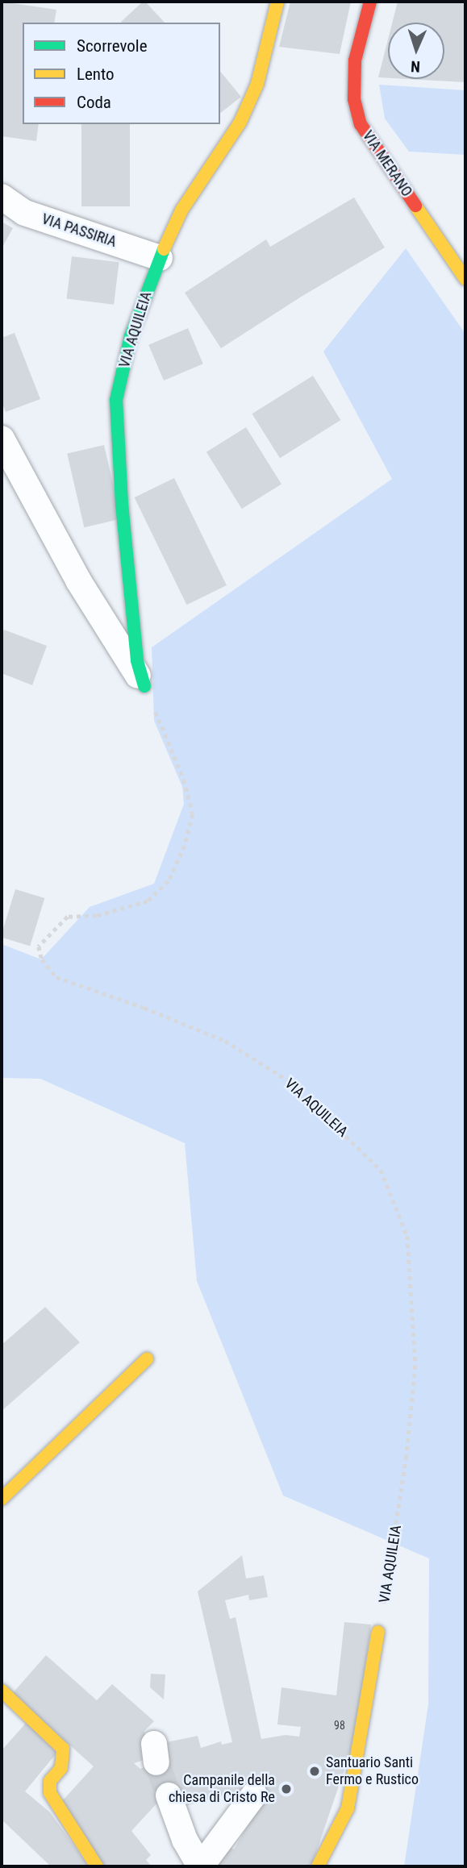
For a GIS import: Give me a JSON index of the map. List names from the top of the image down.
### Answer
{
  "streets": {
    "street": ["VIA MERANO", "VIA PASSIRIA", "VIA AQUILEIA"]
  },
  "crossings": [
    ["VIA PASSIRIA", "VIA AQUILEIA"]
  ],
  "places": ["Santuario Santi Fermo e Rustico", "Campanile della chiesa di Cristo Re"],
  "house_numbers": ["98"],
  "legend": ["Scorrevole", "Lento", "Coda"],
  "north": "bottom"
}
